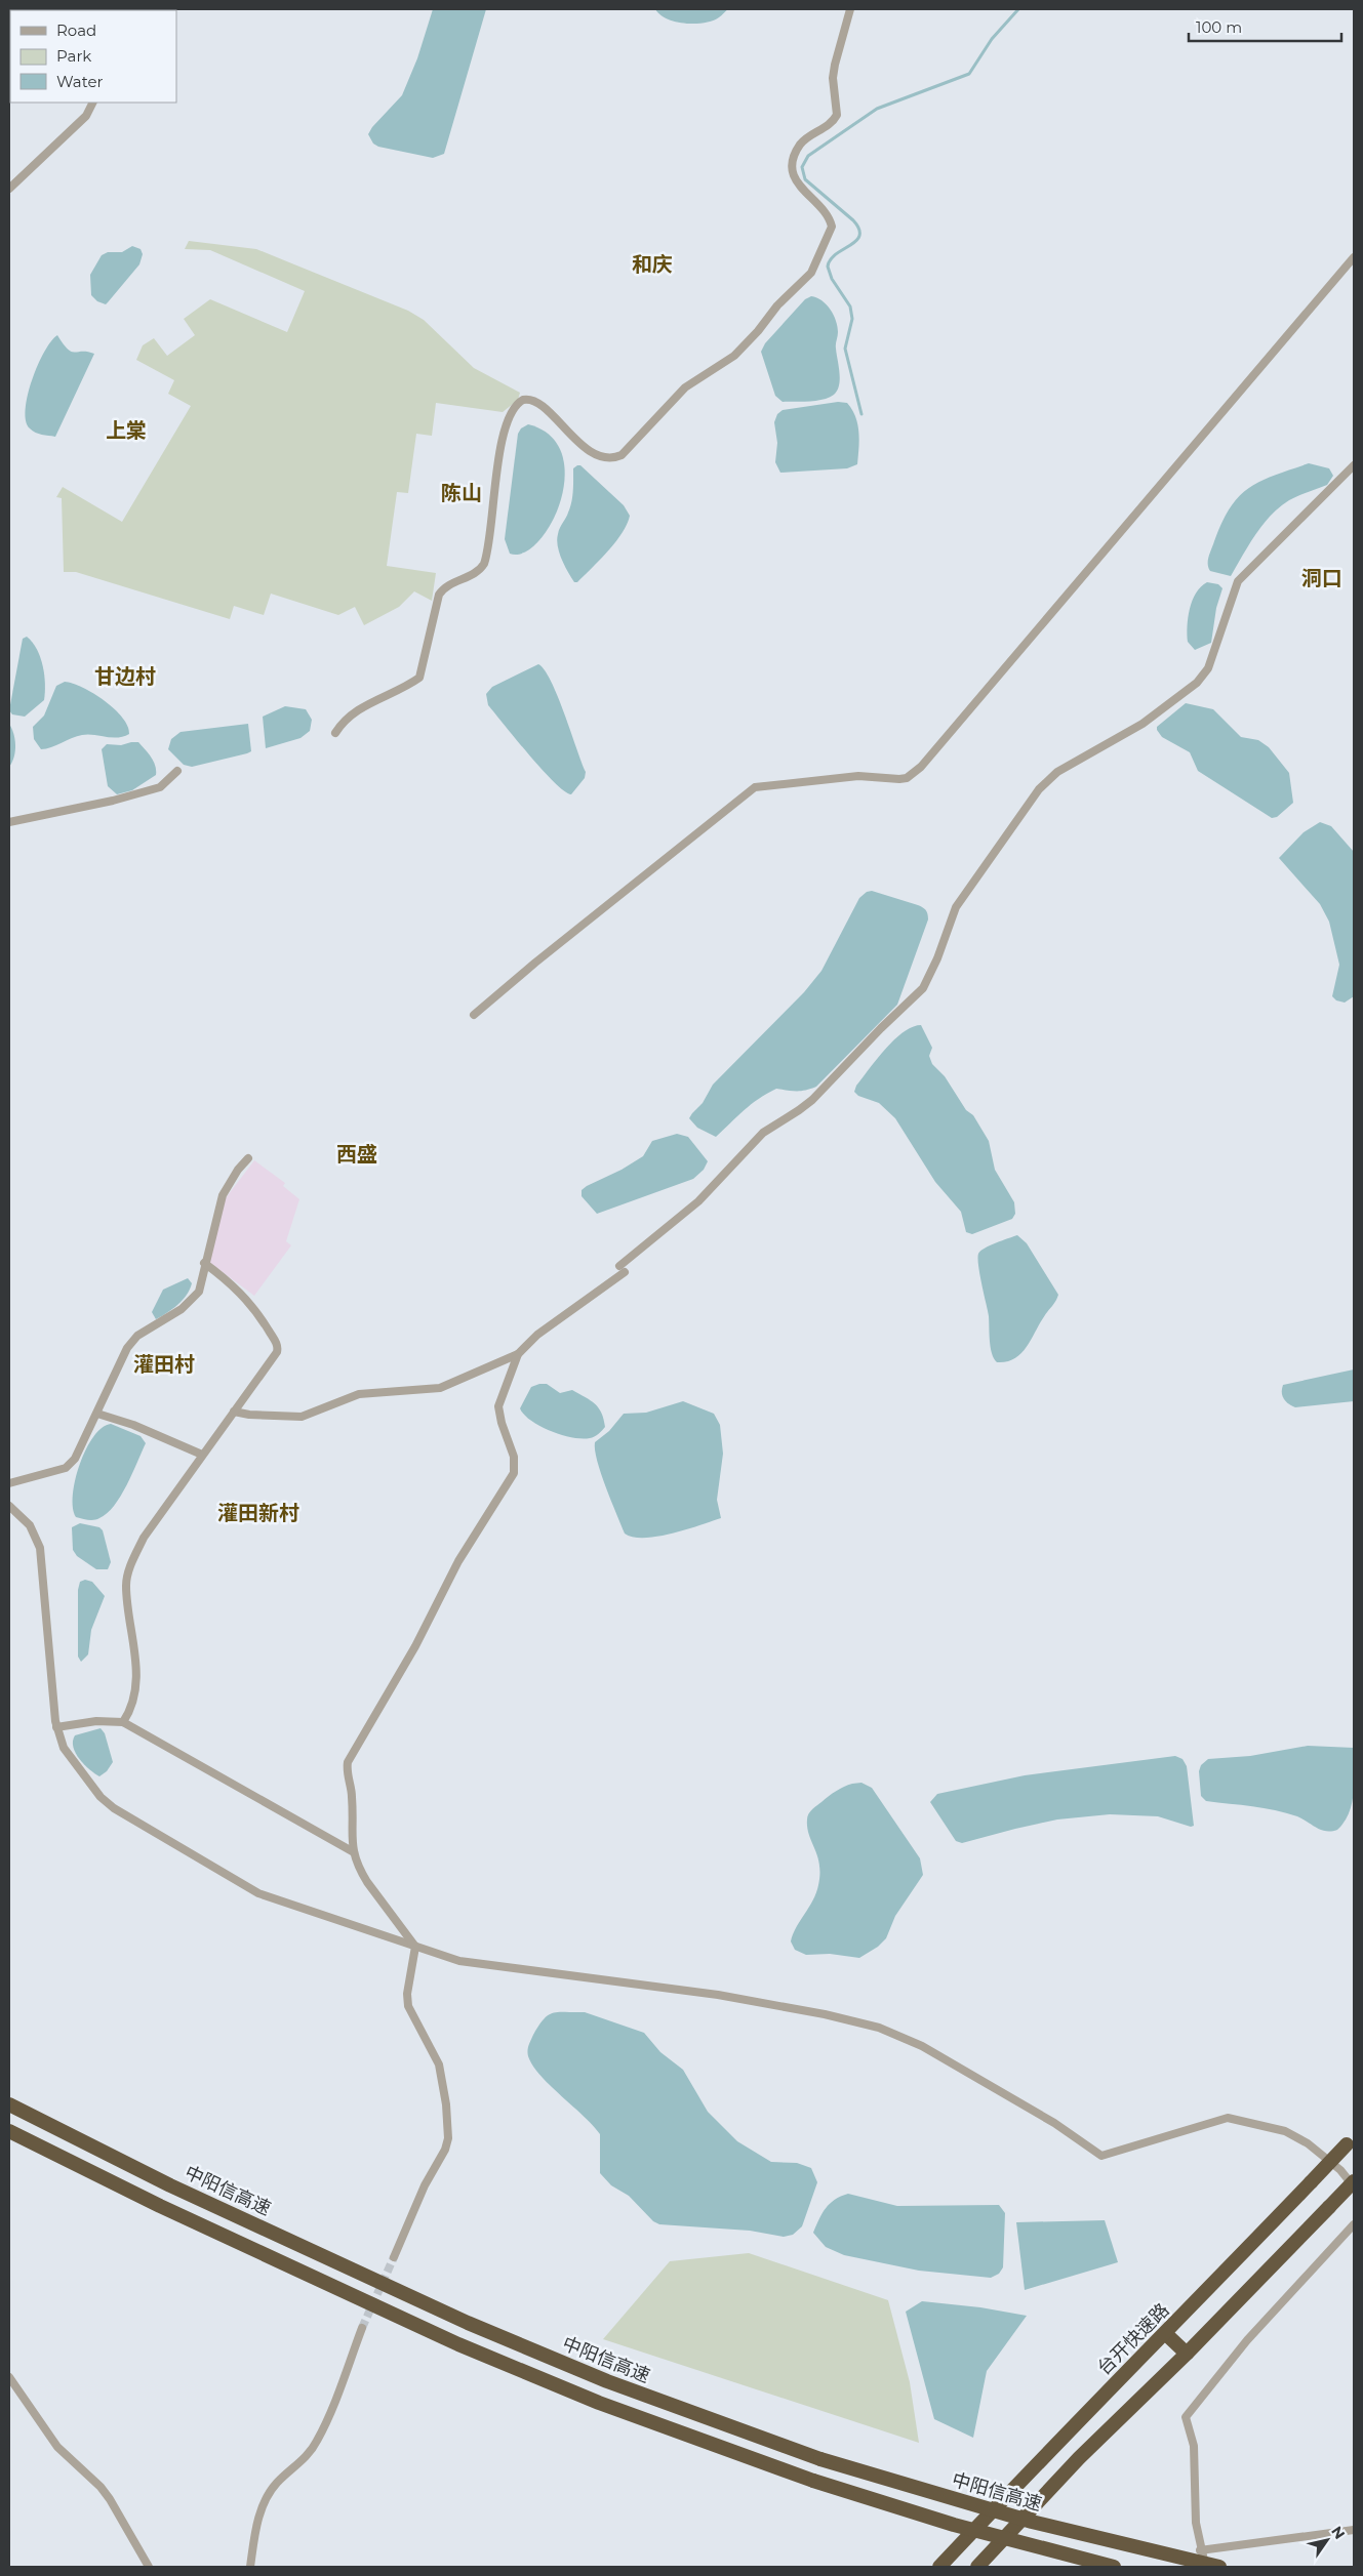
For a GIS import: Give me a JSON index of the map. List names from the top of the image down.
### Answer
{
  "streets": {
    "highway": ["中阳信高速", "台开快速路"]
  },
  "districts": [
    "和庆",
    "上棠",
    "陈山",
    "洞口",
    "甘边村",
    "西盛",
    "灌田村",
    "灌田新村"
  ],
  "legend": ["Road", "Park", "Water"],
  "scale_bar": "100 m",
  "north": "top right"
}
